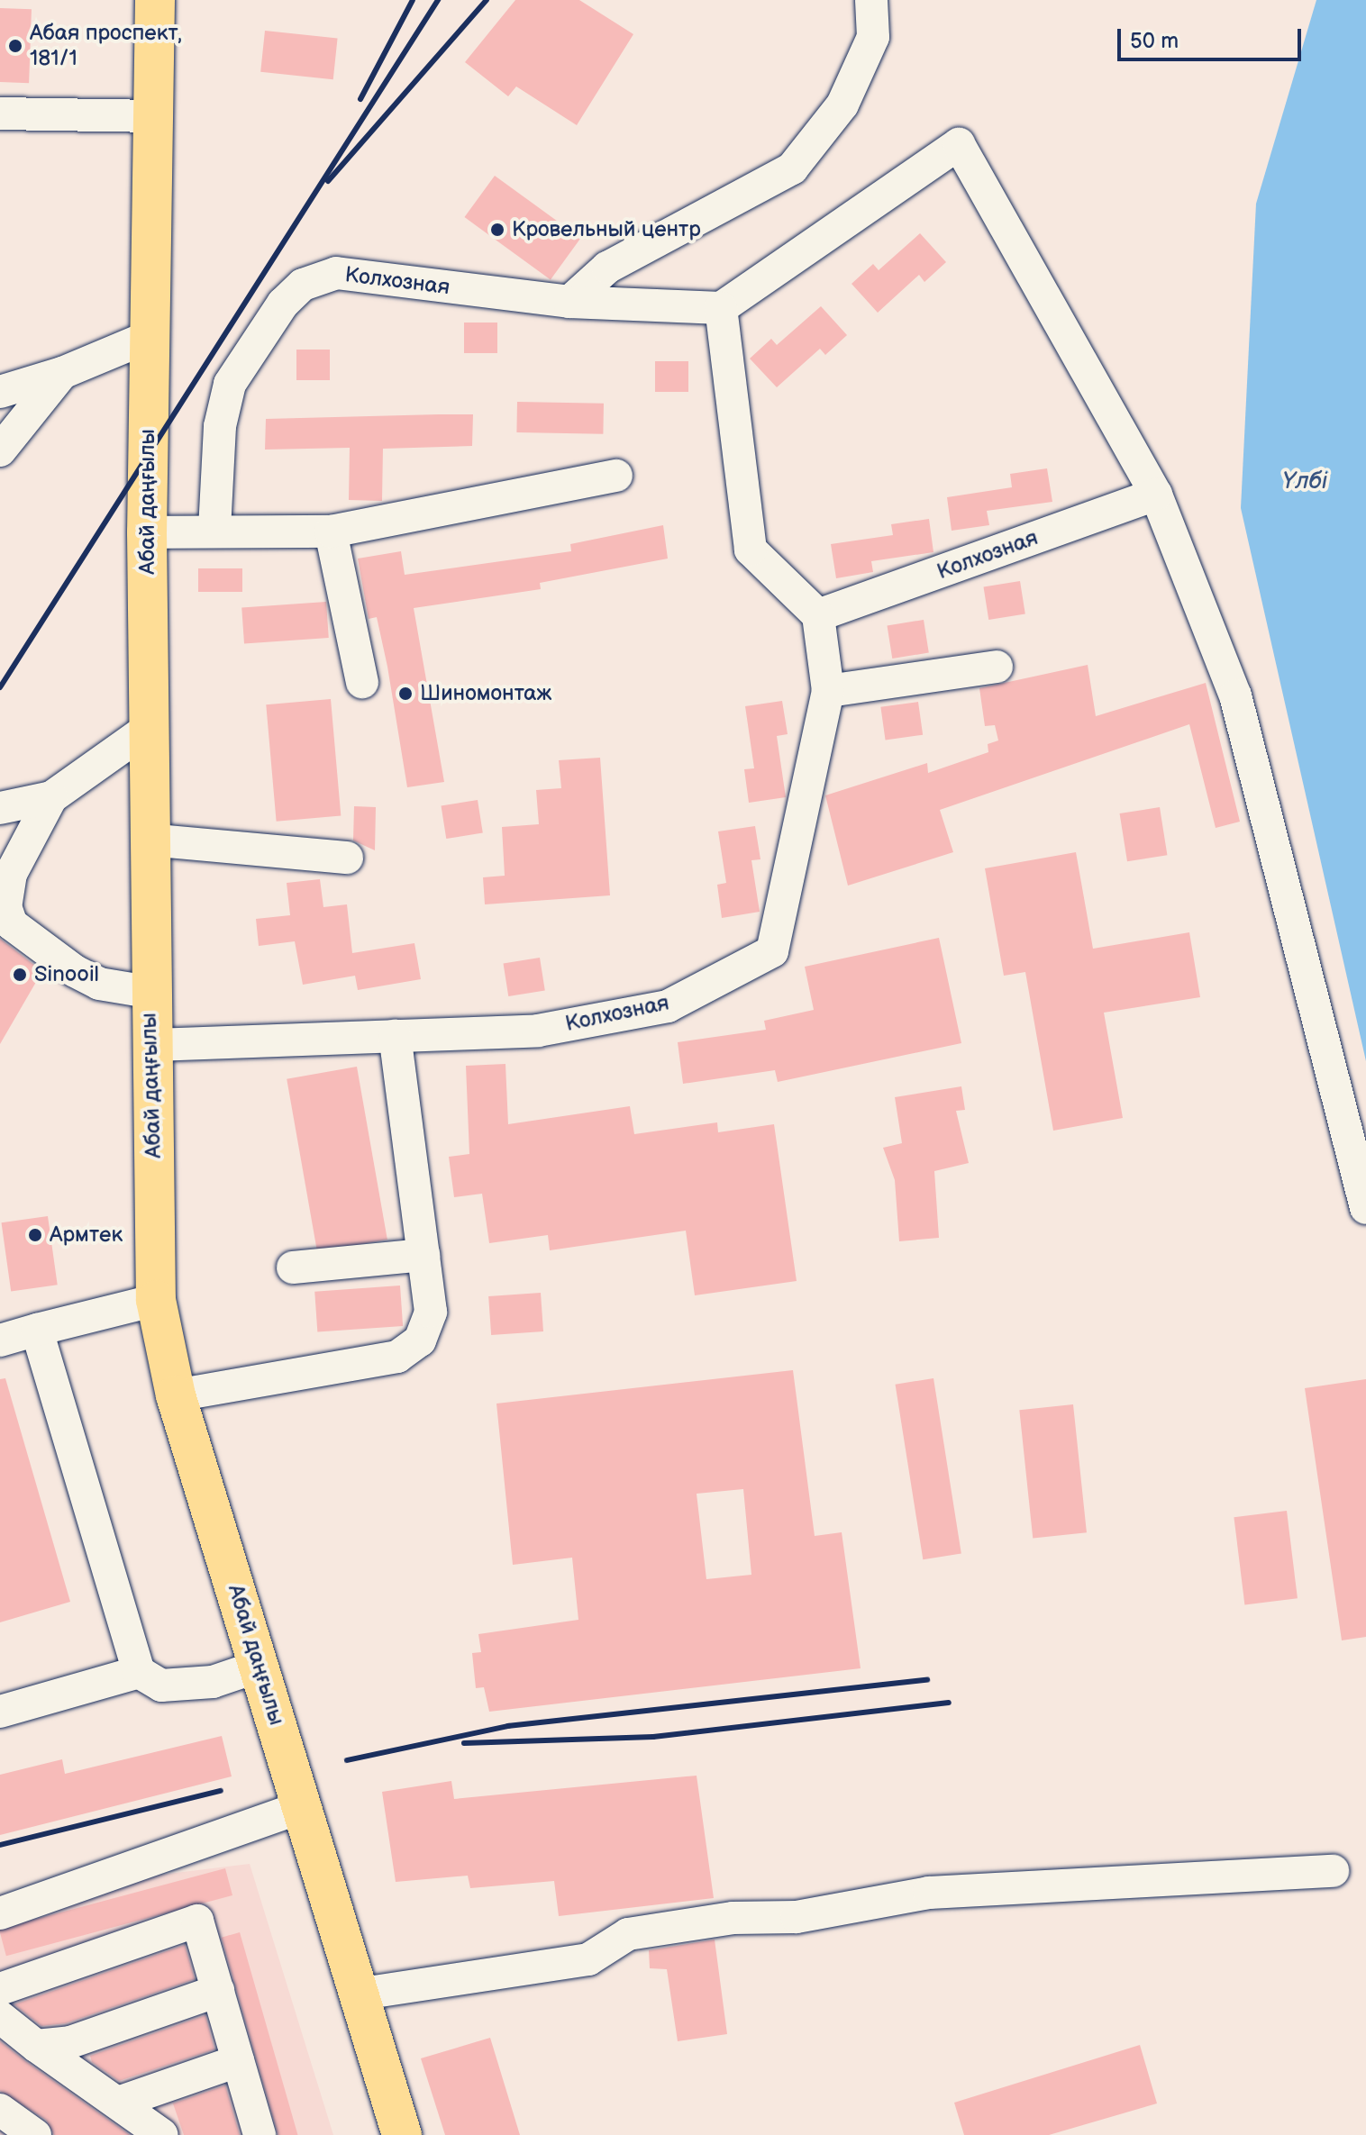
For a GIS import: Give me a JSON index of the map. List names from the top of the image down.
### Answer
{
  "streets": {
    "main road": ["Абай даңғылы"],
    "street": ["Колхозная"]
  },
  "crossings": [
    ["Колхозная", "Абай даңғылы"]
  ],
  "water": ["Үлбі"],
  "places": [
    "Абая проспект, 181/1",
    "Кровельный центр",
    "Шиномонтаж",
    "Sinooil",
    "Армтек"
  ],
  "scale_bar": "50 m"
}
